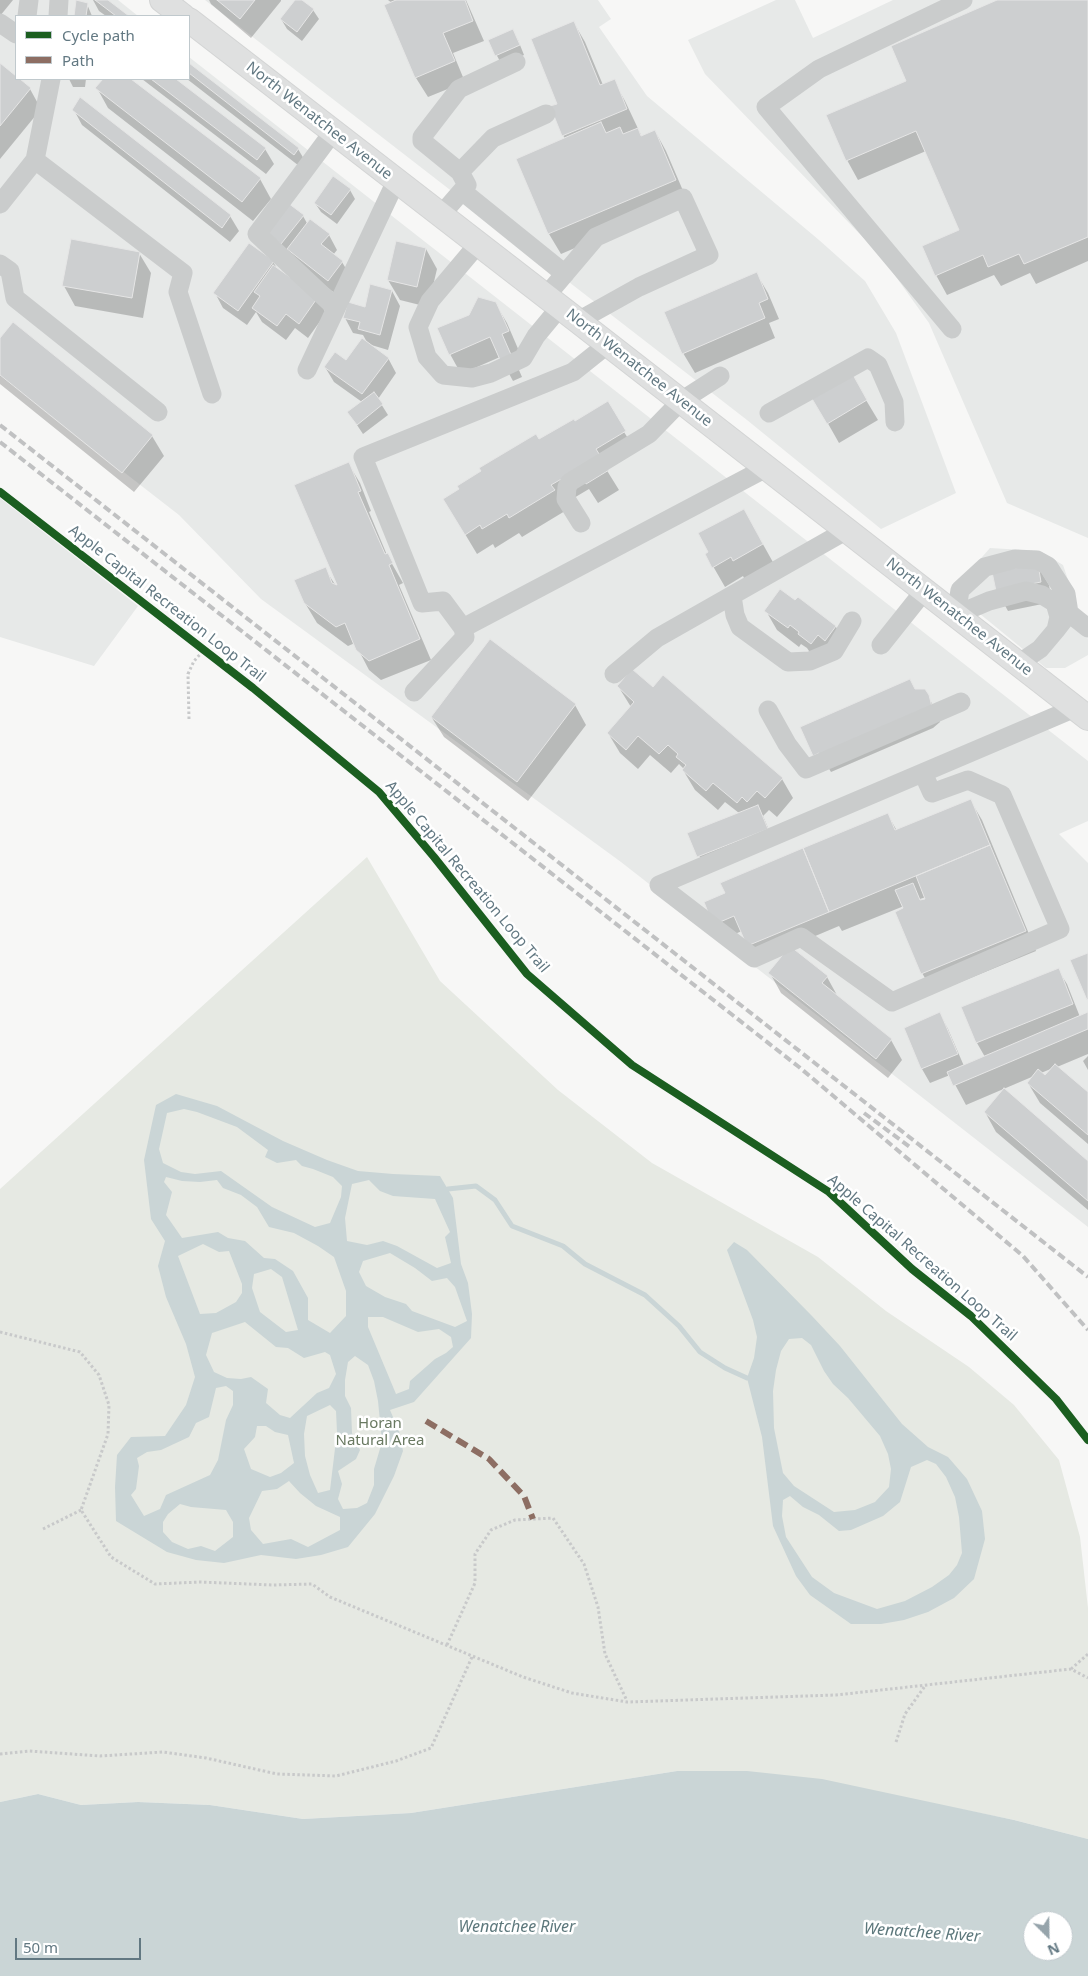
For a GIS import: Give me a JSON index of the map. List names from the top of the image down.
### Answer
{
  "streets": {
    "main road": ["North Wenatchee Avenue"],
    "cycle path": ["Apple Capital Recreation Loop Trail"]
  },
  "water": ["Wenatchee River"],
  "parks": ["Horan Natural Area"],
  "legend": ["Cycle path", "Path"],
  "scale_bar": "50 m",
  "north": "bottom right"
}
